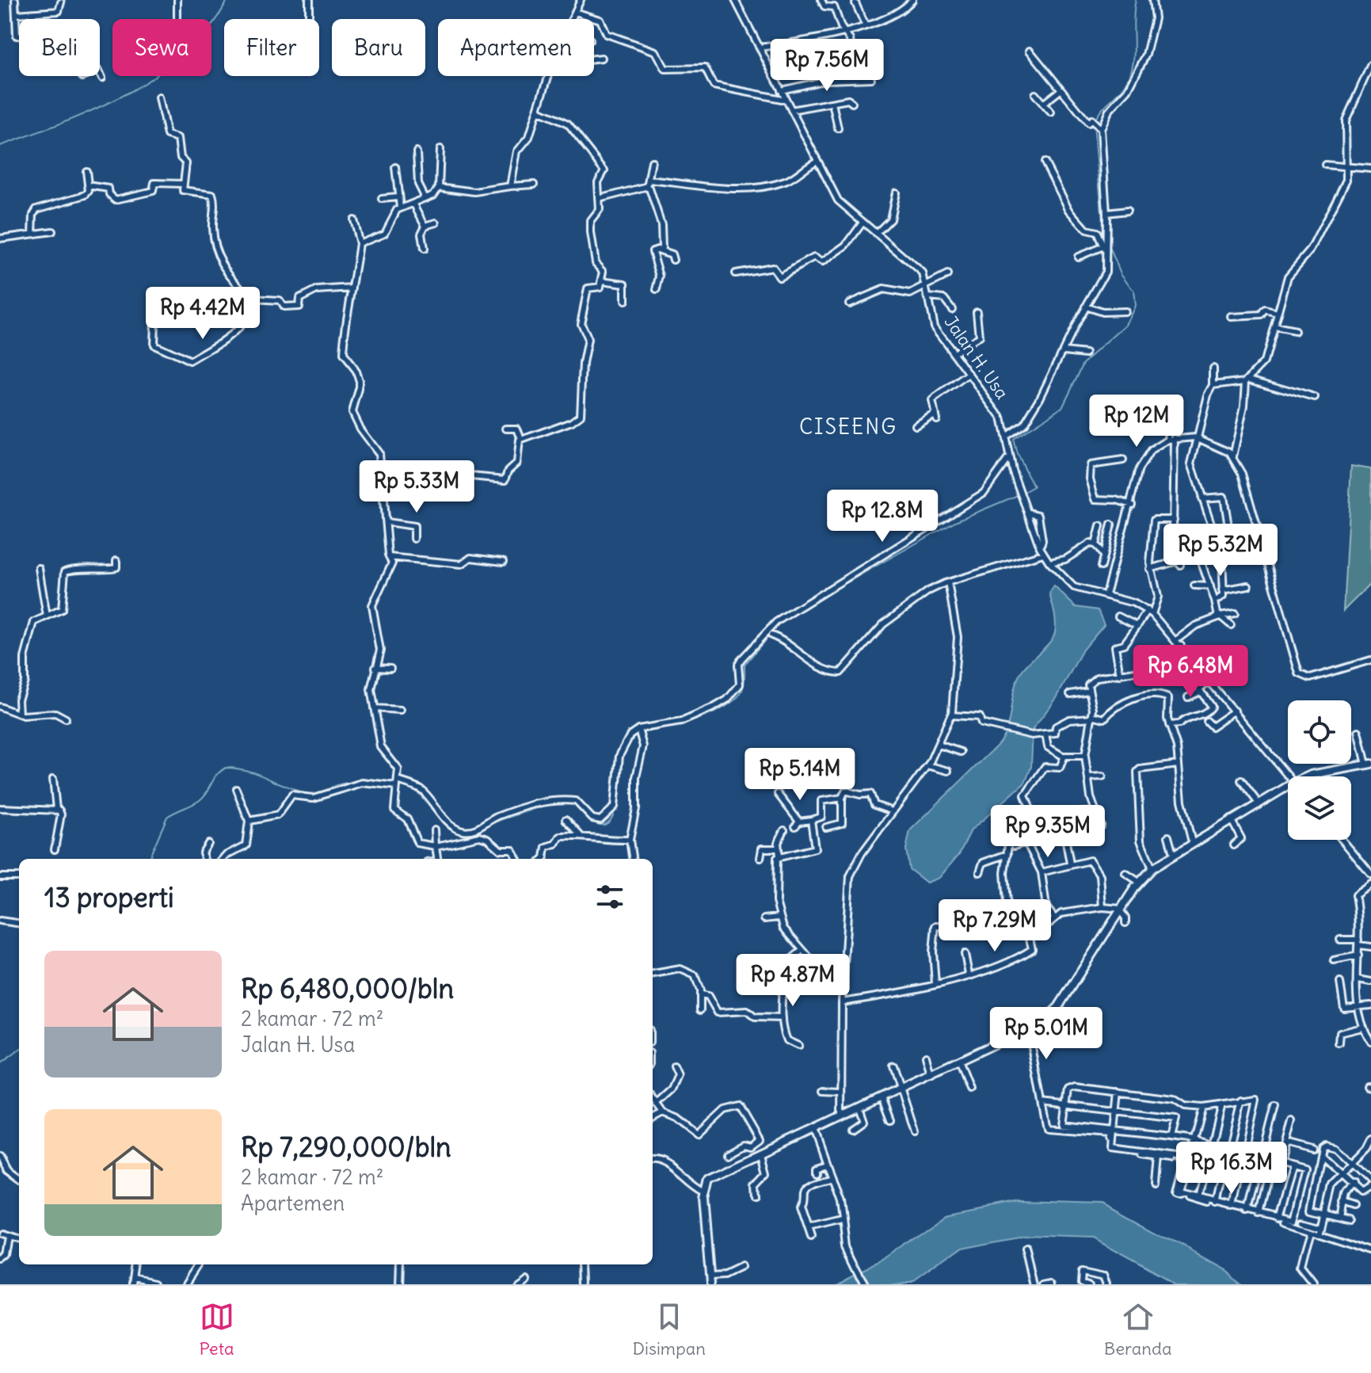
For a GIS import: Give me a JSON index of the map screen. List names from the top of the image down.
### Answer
{
  "streets": {
    "street": ["Jalan H. Usa"]
  },
  "districts": ["CISEENG"],
  "page": {
    "chip": [
      "Beli",
      "Sewa",
      "Filter",
      "Baru",
      "Apartemen"
    ],
    "price": [
      "Rp 7.56M",
      "Rp 4.42M",
      "Rp 12M",
      "Rp 5.33M",
      "Rp 12.8M",
      "Rp 5.32M",
      "Rp 6.48M",
      "Rp 5.14M",
      "Rp 9.35M",
      "Rp 7.29M",
      "Rp 4.87M",
      "Rp 5.01M",
      "Rp 16.3M"
    ],
    "heading": "13 properti",
    "list": [
      {
        "name": "Rp 6,480,000/bln",
        "note": "2 kamar · 72 m² · Jalan H. Usa"
      },
      {
        "name": "Rp 7,290,000/bln",
        "note": "2 kamar · 72 m² · Apartemen"
      }
    ],
    "tabs": ["Peta", "Disimpan", "Beranda"]
  }
}
